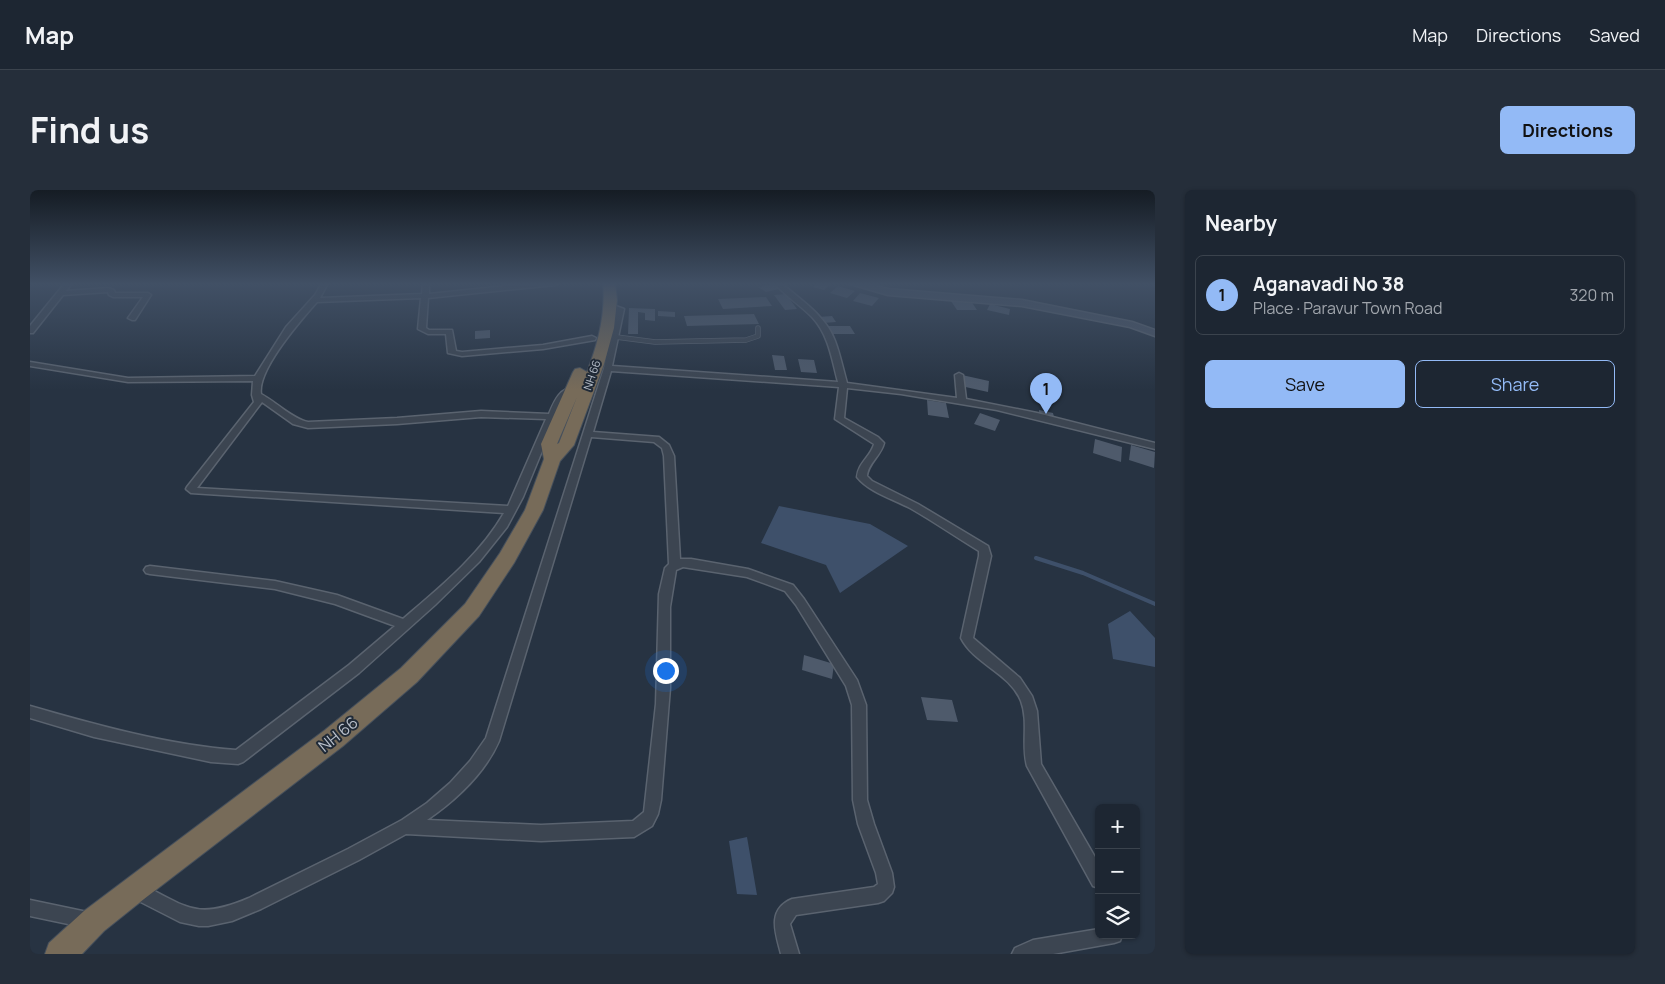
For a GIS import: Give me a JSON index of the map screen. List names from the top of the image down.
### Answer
{
  "streets": {
    "highway": ["NH 66"]
  },
  "page": {
    "header": "Map",
    "nav": ["Map", "Directions", "Saved"],
    "title": "Find us",
    "buttons": [
      "Directions",
      ["Save", "Share"]
    ],
    "heading": "Nearby",
    "list": [
      {
        "mark": "1",
        "name": "Aganavadi No 38",
        "note": "Place · Paravur Town Road",
        "value": "320 m"
      }
    ],
    "pins": "1",
    "map_buttons": ["+", "−"]
  }
}
